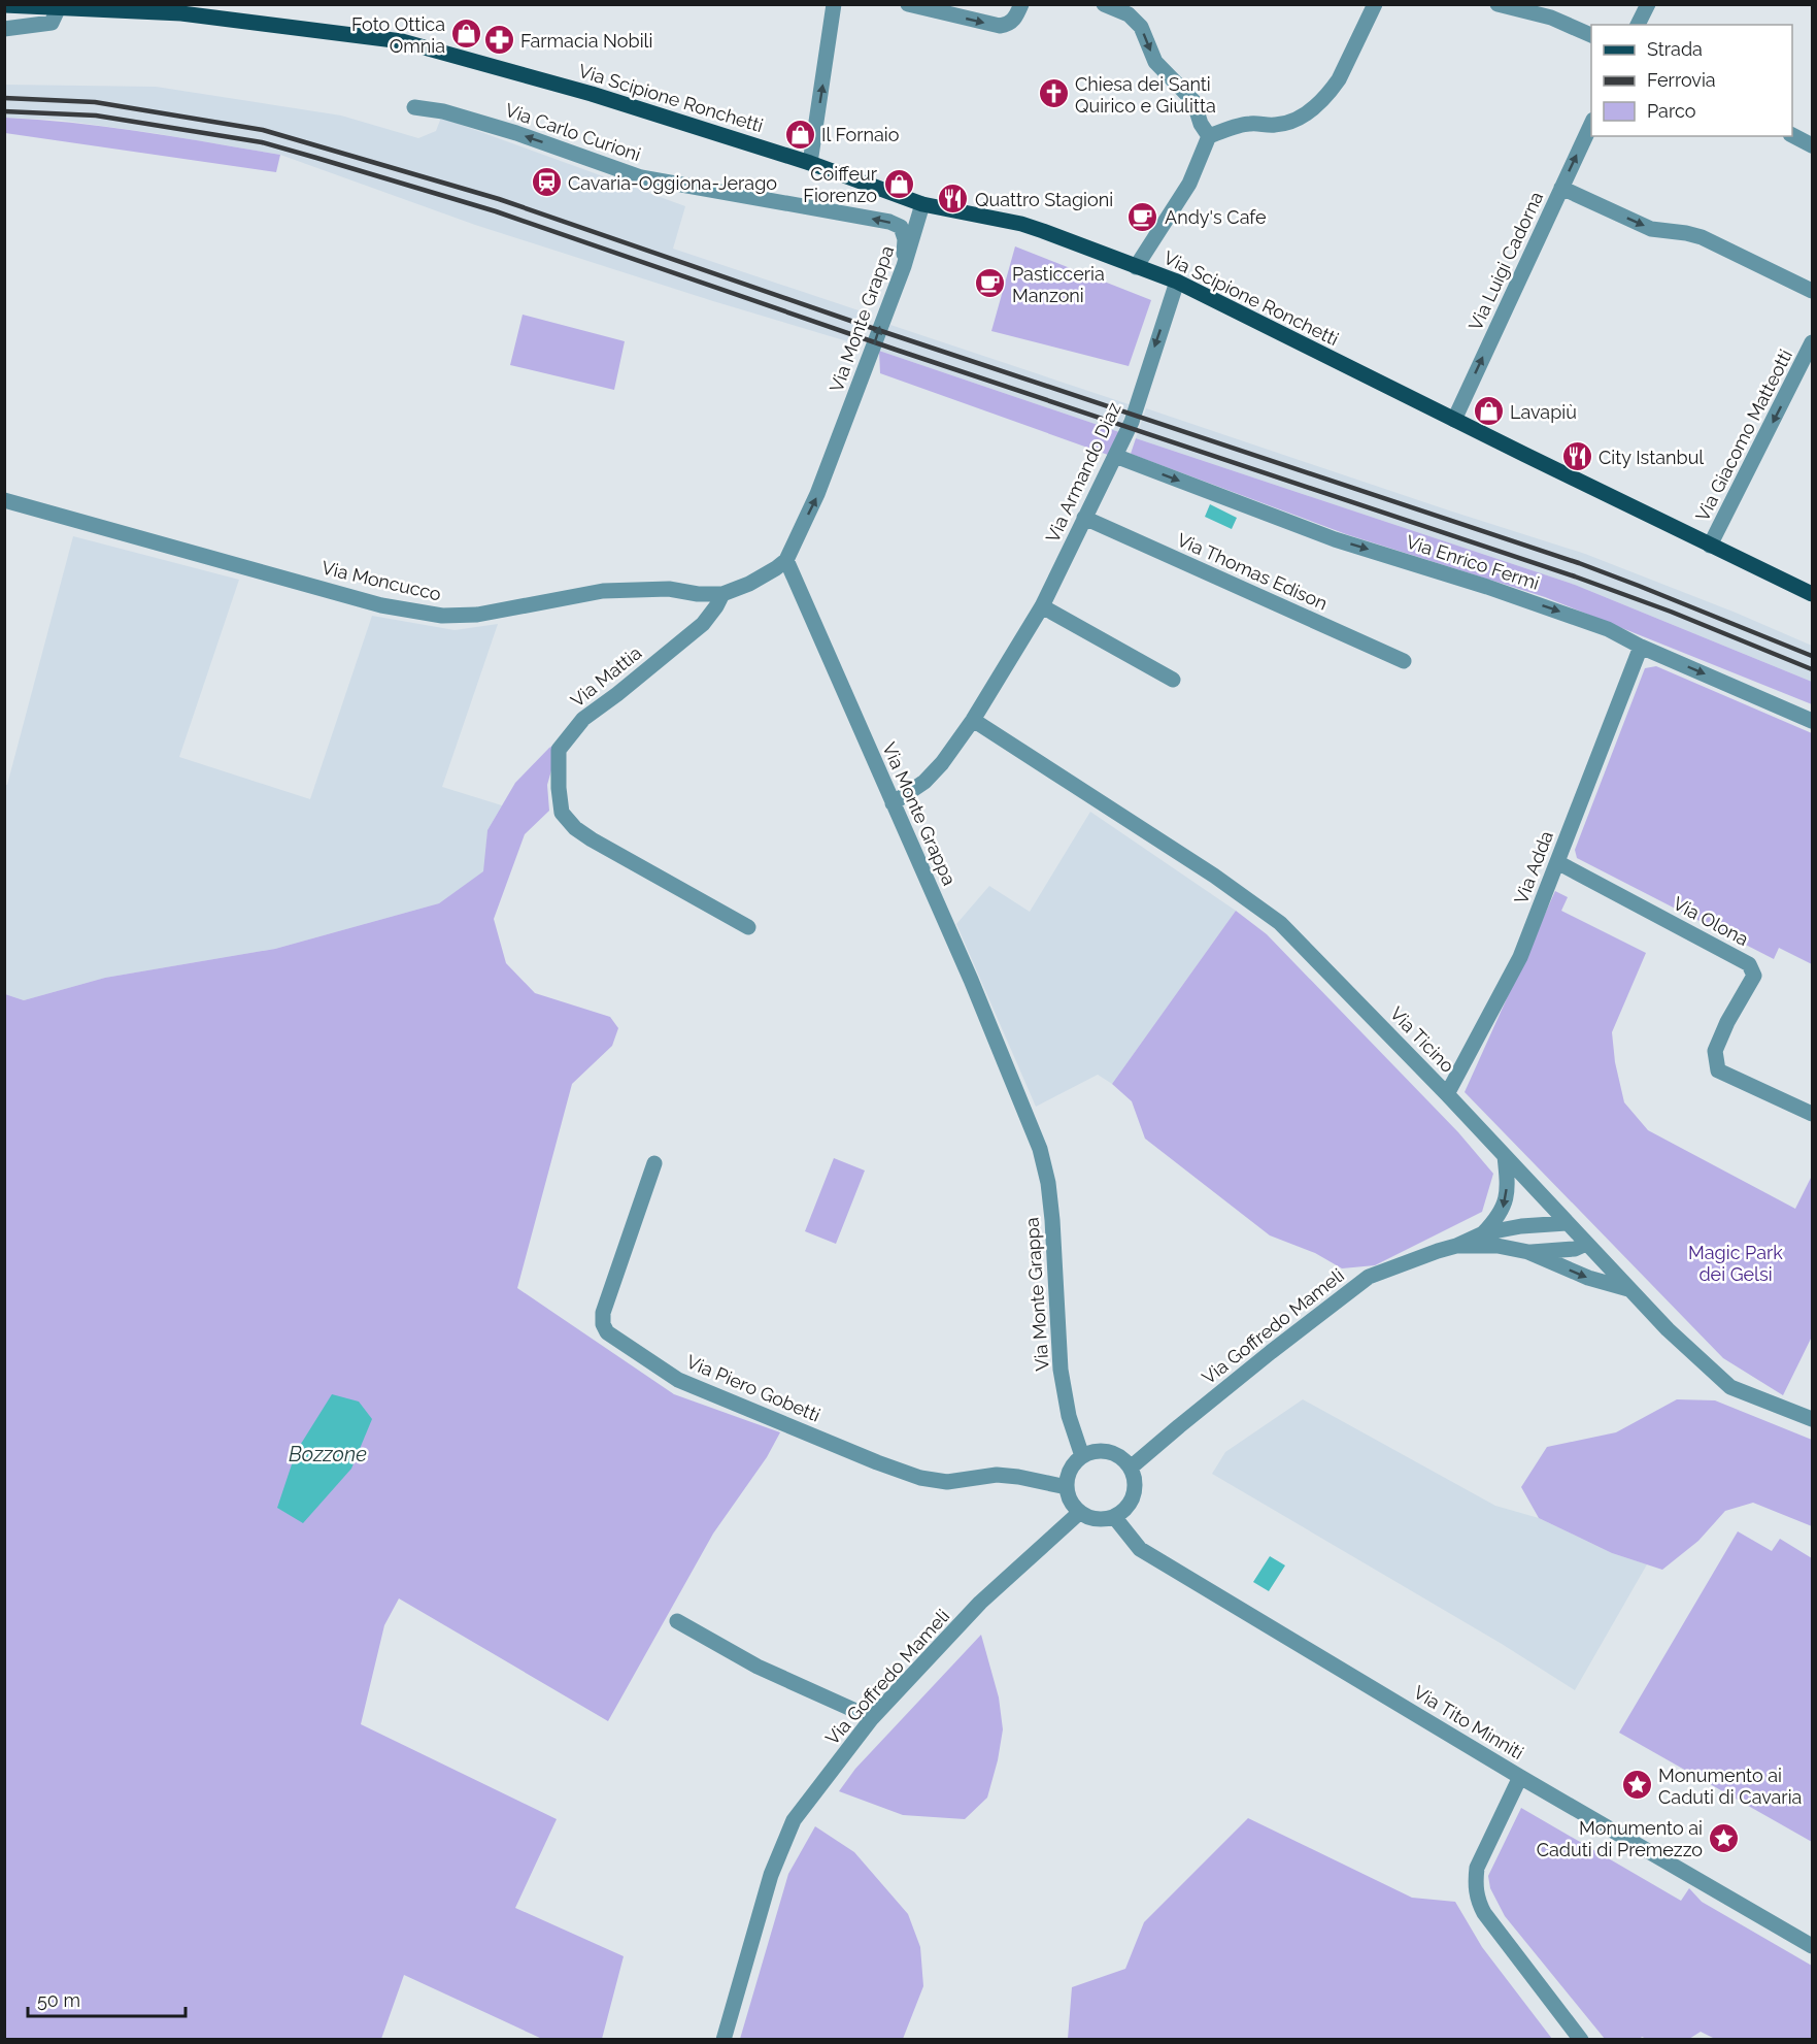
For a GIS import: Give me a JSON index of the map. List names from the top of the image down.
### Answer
{
  "streets": {
    "main road": ["Via Scipione Ronchetti"],
    "street": [
      "Via Carlo Curioni",
      "Via Luigi Cadorna",
      "Via Monte Grappa",
      "Via Giacomo Matteotti",
      "Via Armando Diaz",
      "Via Enrico Fermi",
      "Via Thomas Edison",
      "Via Moncucco",
      "Via Mattia",
      "Via Adda",
      "Via Olona",
      "Via Ticino",
      "Via Goffredo Mameli",
      "Via Piero Gobetti",
      "Via Tito Minniti"
    ]
  },
  "crossings": [
    ["Via Scipione Ronchetti", "Via Luigi Cadorna"],
    ["Via Scipione Ronchetti", "Via Monte Grappa"],
    ["Via Scipione Ronchetti", "Via Giacomo Matteotti"],
    ["Via Scipione Ronchetti", "Via Armando Diaz"],
    ["Via Carlo Curioni", "Via Monte Grappa"],
    ["Via Monte Grappa", "Via Armando Diaz"],
    ["Via Monte Grappa", "Via Moncucco"],
    ["Via Monte Grappa", "Via Goffredo Mameli"],
    ["Via Monte Grappa", "Via Piero Gobetti"],
    ["Via Monte Grappa", "Via Tito Minniti"],
    ["Via Armando Diaz", "Via Enrico Fermi"],
    ["Via Armando Diaz", "Via Thomas Edison"],
    ["Via Armando Diaz", "Via Ticino"],
    ["Via Enrico Fermi", "Via Adda"],
    ["Via Moncucco", "Via Mattia"],
    ["Via Adda", "Via Olona"],
    ["Via Adda", "Via Ticino"],
    ["Via Ticino", "Via Goffredo Mameli"],
    ["Via Goffredo Mameli", "Via Piero Gobetti"],
    ["Via Goffredo Mameli", "Via Tito Minniti"],
    ["Via Piero Gobetti", "Via Tito Minniti"]
  ],
  "one_way": [
    "Via Carlo Curioni",
    "Via Luigi Cadorna",
    "Via Giacomo Matteotti",
    "Via Enrico Fermi"
  ],
  "water": ["Bozzone"],
  "parks": ["Magic Park dei Gelsi"],
  "places": {
    "shop": [
      "Foto Ottica Omnia",
      "Il Fornaio",
      "Coiffeur Fiorenzo",
      "Lavapiù"
    ],
    "pharmacy": ["Farmacia Nobili"],
    "church": ["Chiesa dei Santi Quirico e Giulitta"],
    "station": ["Cavaria-Oggiona-Jerago"],
    "restaurant": ["Quattro Stagioni", "City Istanbul"],
    "cafe": ["Andy's Cafe", "Pasticceria Manzoni"],
    "place": ["Monumento ai Caduti di Cavaria", "Monumento ai Caduti di Premezzo"]
  },
  "legend": ["Strada", "Ferrovia", "Parco"],
  "scale_bar": "50 m"
}
